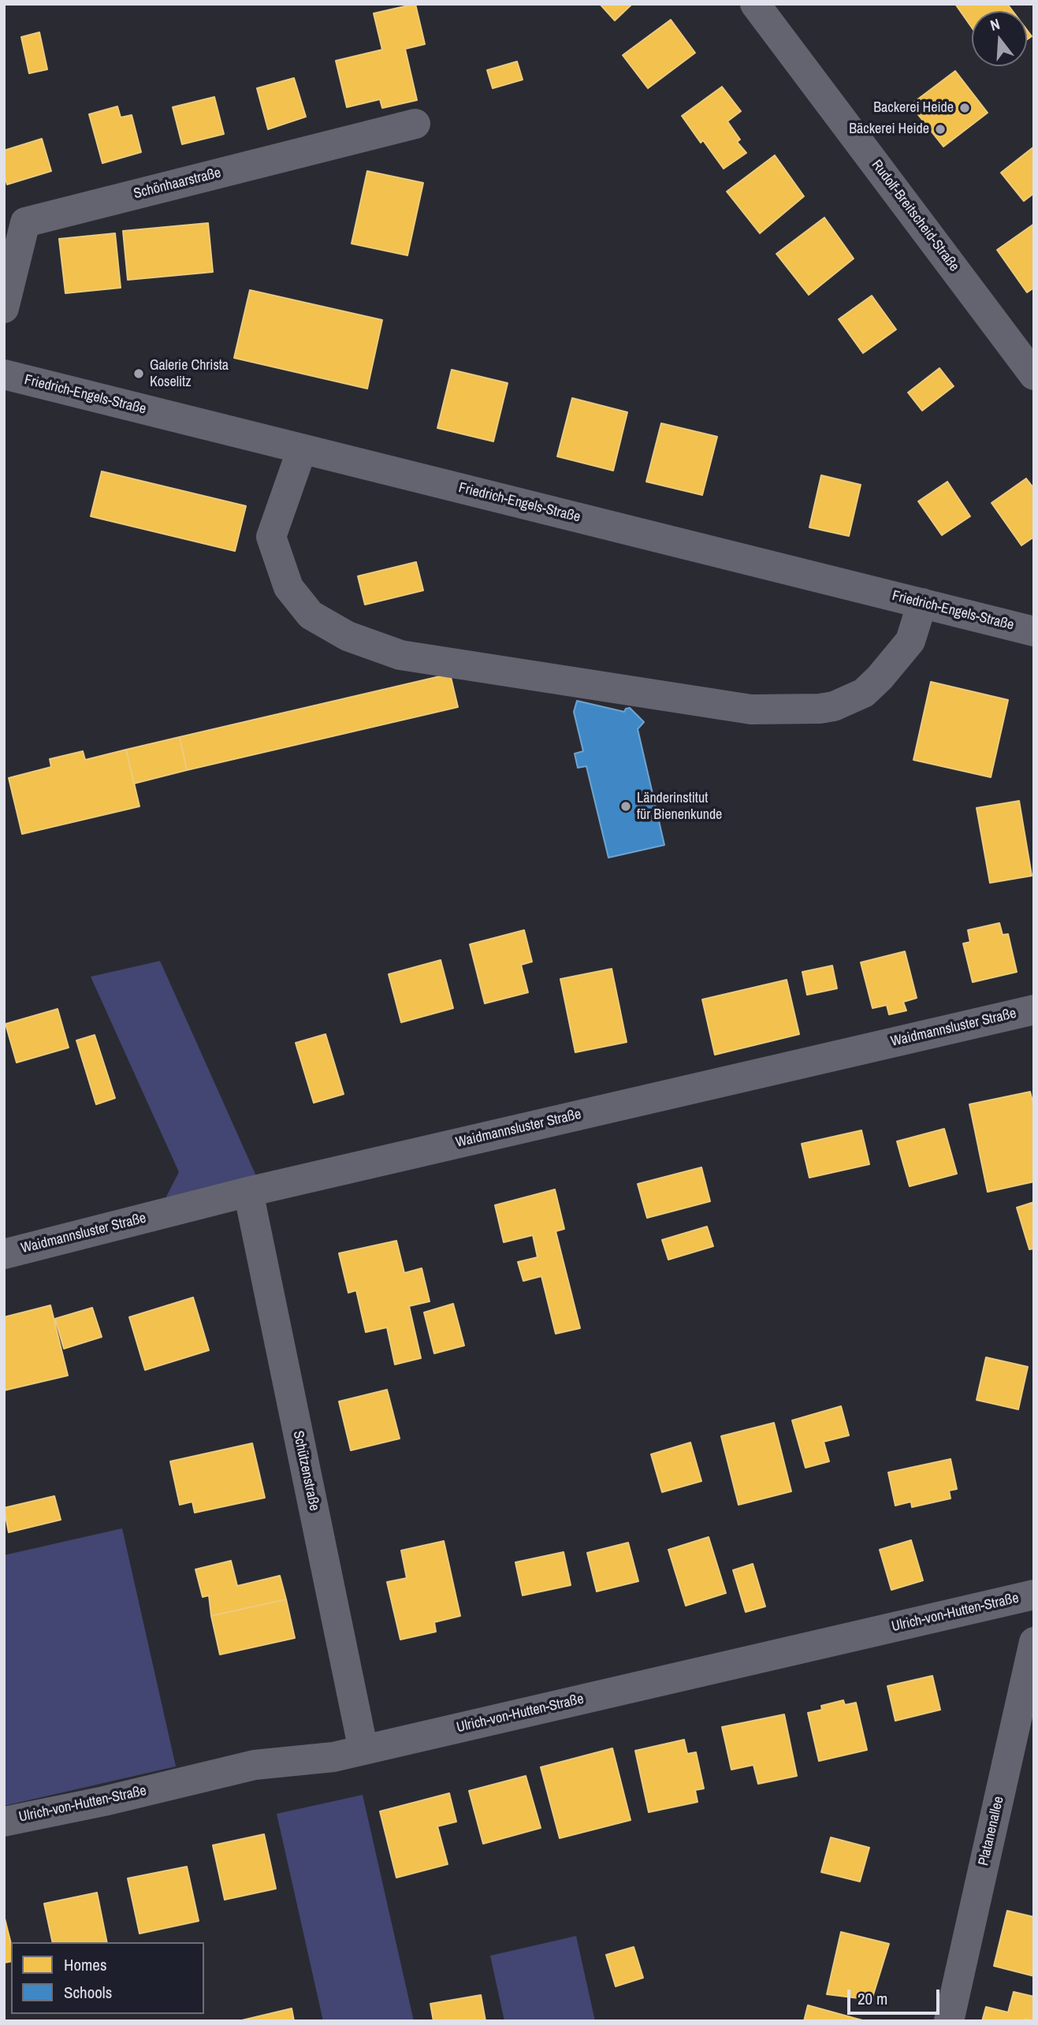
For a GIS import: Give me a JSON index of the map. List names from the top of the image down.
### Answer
{
  "streets": {
    "street": [
      "Schönhaarstraße",
      "Rudolf-Breitscheid-Straße",
      "Friedrich-Engels-Straße",
      "Waidmannsluster Straße",
      "Schützenstraße",
      "Ulrich-von-Hutten-Straße",
      "Platanenallee"
    ]
  },
  "crossings": [
    ["Waidmannsluster Straße", "Schützenstraße"],
    ["Schützenstraße", "Ulrich-von-Hutten-Straße"]
  ],
  "places": [
    "Backerei Heide",
    "Bäckerei Heide",
    "Galerie Christa Koselitz",
    "Länderinstitut für Bienenkunde"
  ],
  "legend": ["Homes", "Schools"],
  "scale_bar": "20 m",
  "north": "top"
}
